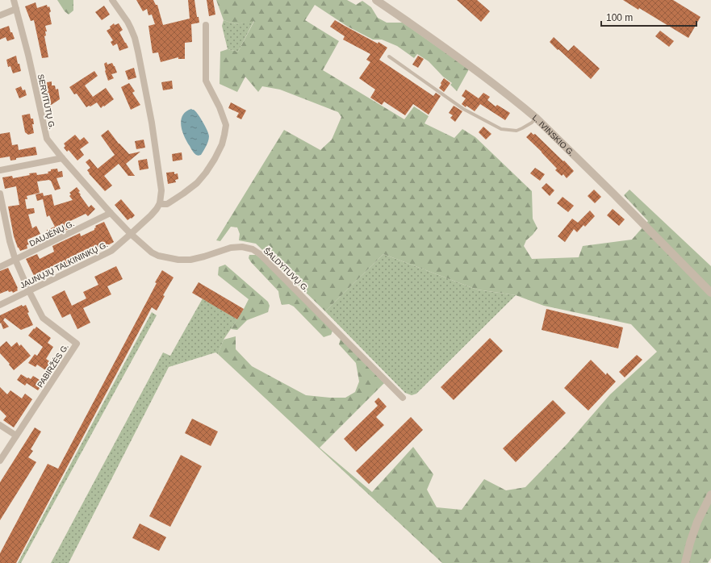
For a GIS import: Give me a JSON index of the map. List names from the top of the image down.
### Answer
{
  "streets": {
    "street": [
      "SERVITUTŲ G.",
      "L. IVINSKIO G.",
      "DAUJĖNŲ G.",
      "JAUNŲJŲ TALKININKŲ G.",
      "ŠALDYTUVŲ G.",
      "PABIRŽĖS G."
    ]
  },
  "crossings": [
    ["SERVITUTŲ G.", "DAUJĖNŲ G."],
    ["SERVITUTŲ G.", "JAUNŲJŲ TALKININKŲ G."],
    ["SERVITUTŲ G.", "ŠALDYTUVŲ G."],
    ["DAUJĖNŲ G.", "PABIRŽĖS G."],
    ["JAUNŲJŲ TALKININKŲ G.", "ŠALDYTUVŲ G."],
    ["JAUNŲJŲ TALKININKŲ G.", "PABIRŽĖS G."]
  ],
  "scale_bar": "100 m"
}
